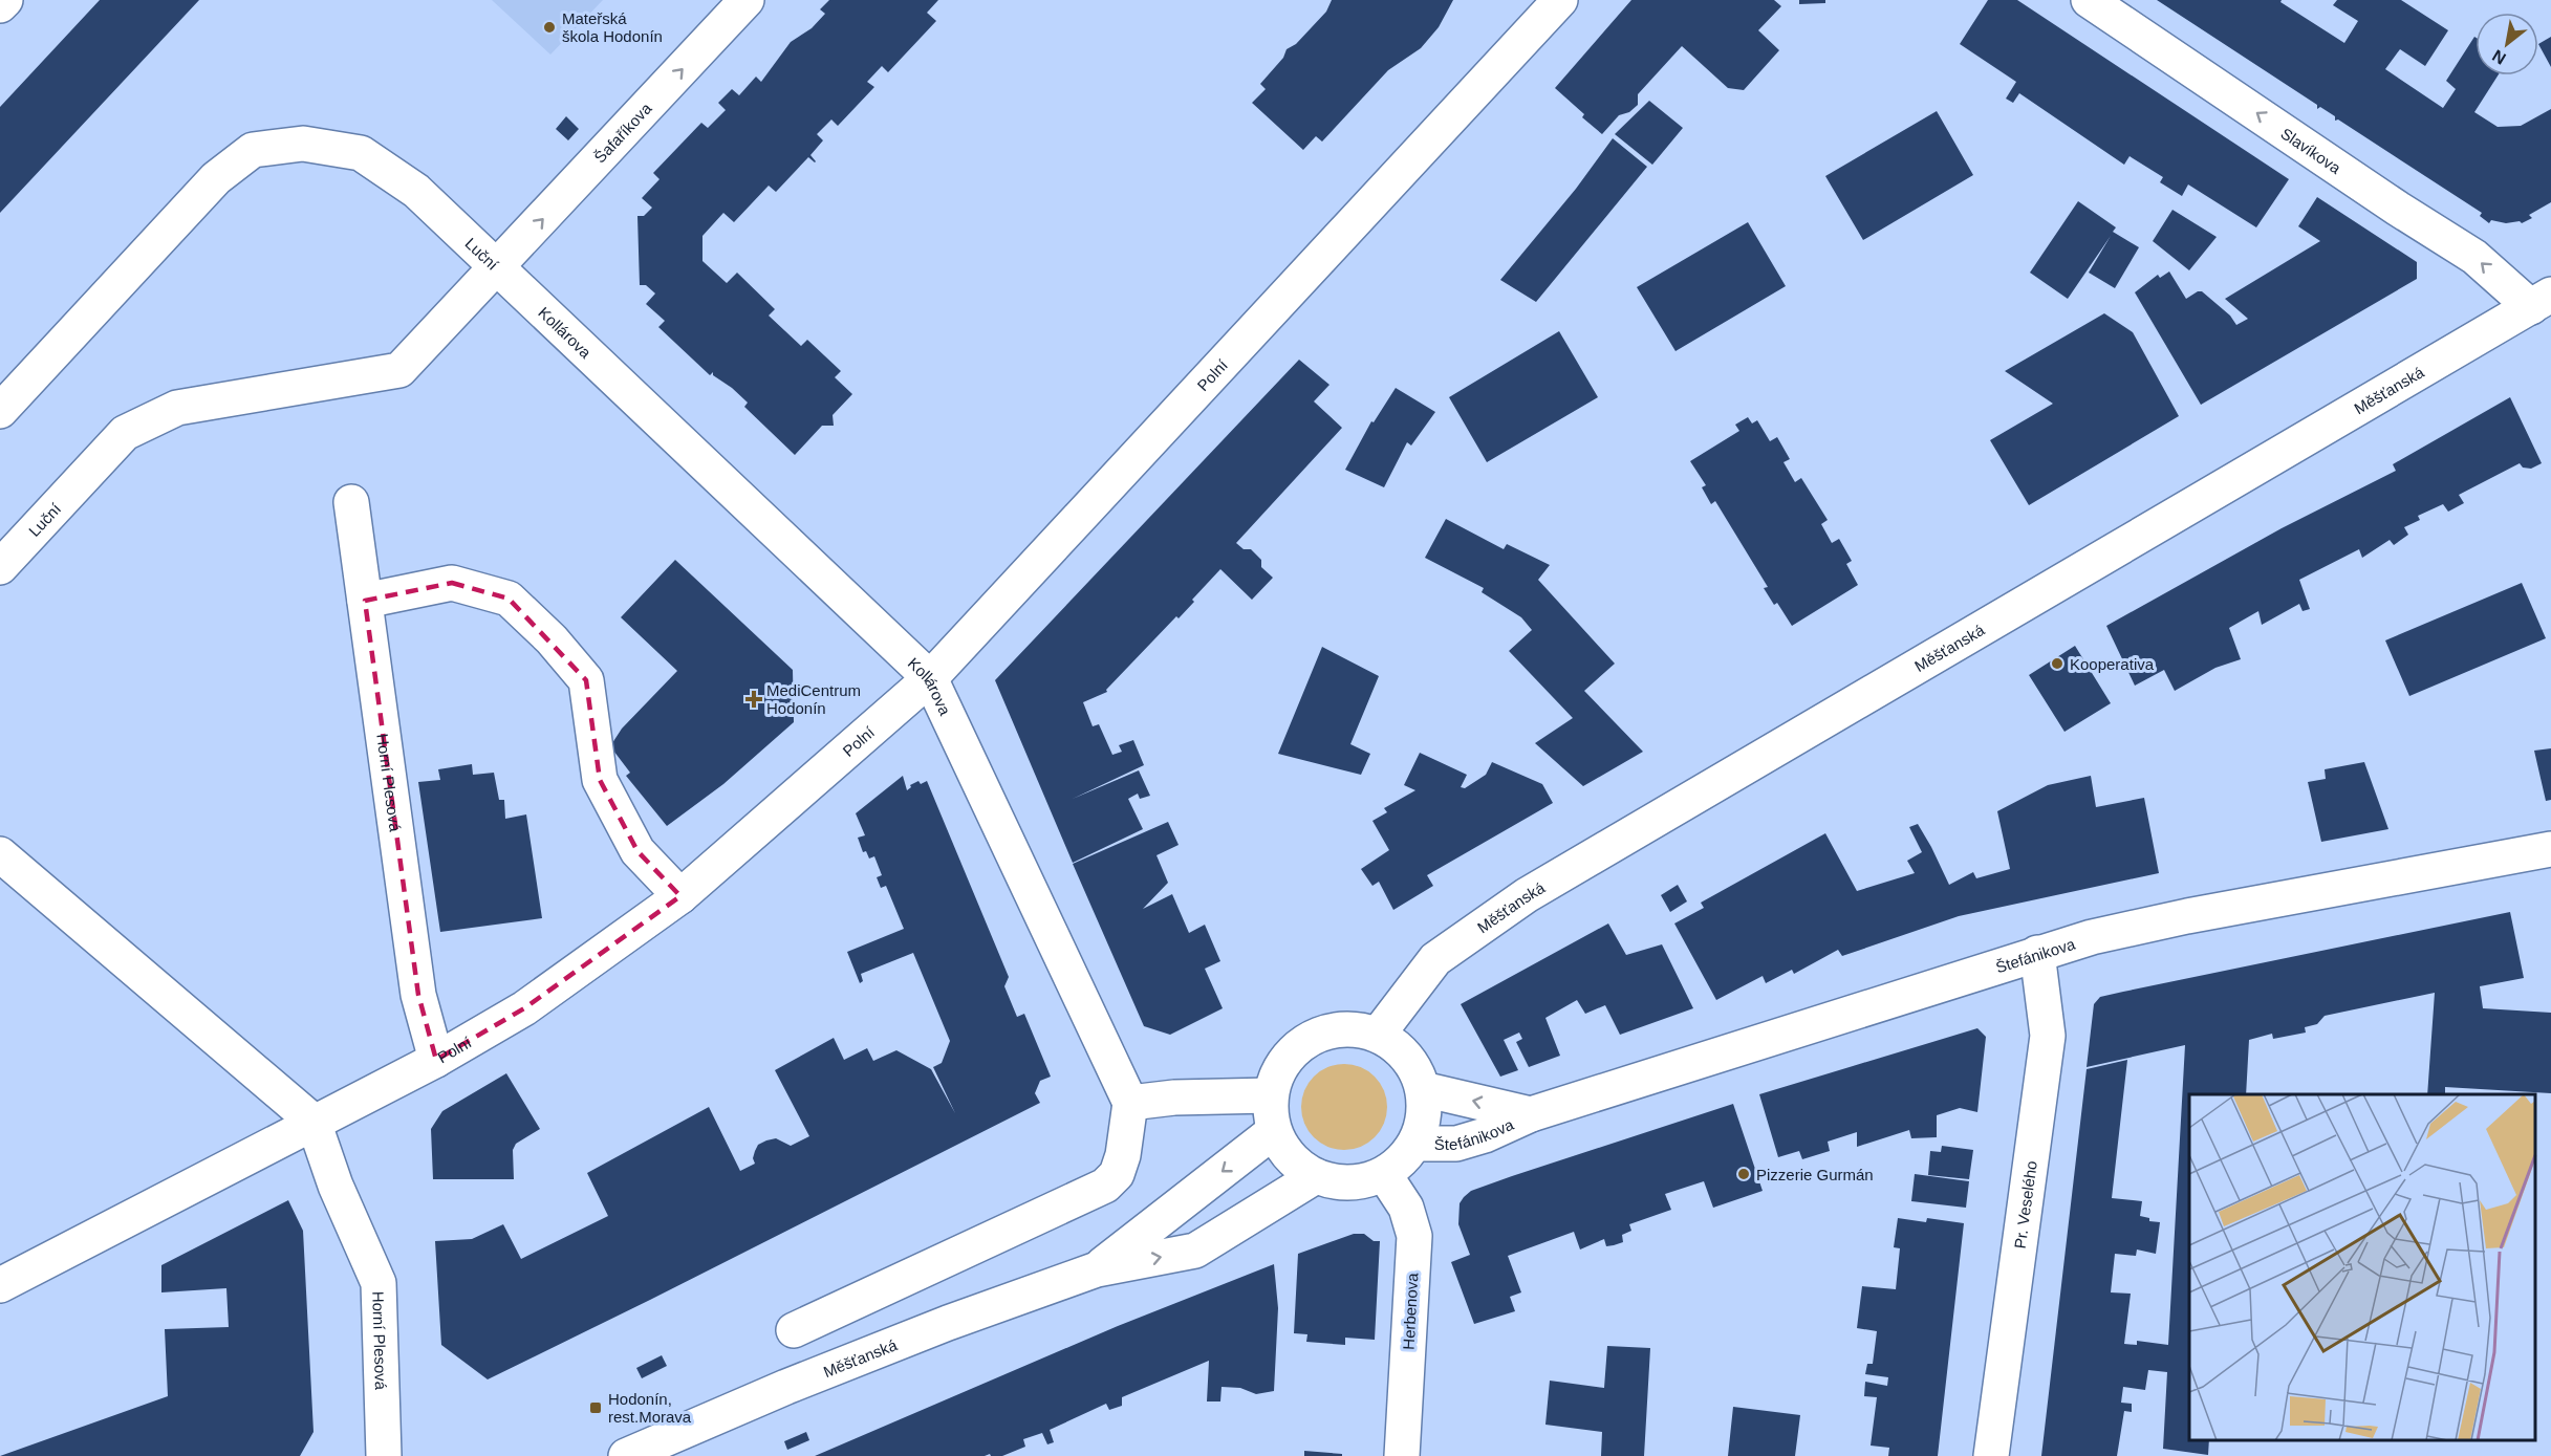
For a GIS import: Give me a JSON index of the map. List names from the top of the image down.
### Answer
{
  "streets": {
    "street": [
      "Šafaříkova",
      "Slavíkova",
      "Luční",
      "Kollárova",
      "Polní",
      "Měšťanská",
      "Horní Plesová",
      "Štefánikova",
      "Pr. Veselého",
      "Herbenova"
    ]
  },
  "crossings": [
    ["Šafaříkova", "Luční"],
    ["Šafaříkova", "Kollárova"],
    ["Slavíkova", "Měšťanská"],
    ["Luční", "Kollárova"],
    ["Kollárova", "Polní"],
    ["Polní", "Horní Plesová"],
    ["Měšťanská", "Štefánikova"],
    ["Měšťanská", "Herbenova"],
    ["Štefánikova", "Pr. Veselého"],
    ["Štefánikova", "Herbenova"]
  ],
  "one_way": ["Šafaříkova", "Slavíkova"],
  "places": {
    "other": ["Mateřská škola Hodonín", "Kooperativa", "Pizzerie Gurmán"],
    "health": ["MediCentrum Hodonín"],
    "transit": ["Hodonín, rest.Morava"]
  },
  "north": "bottom left"
}
